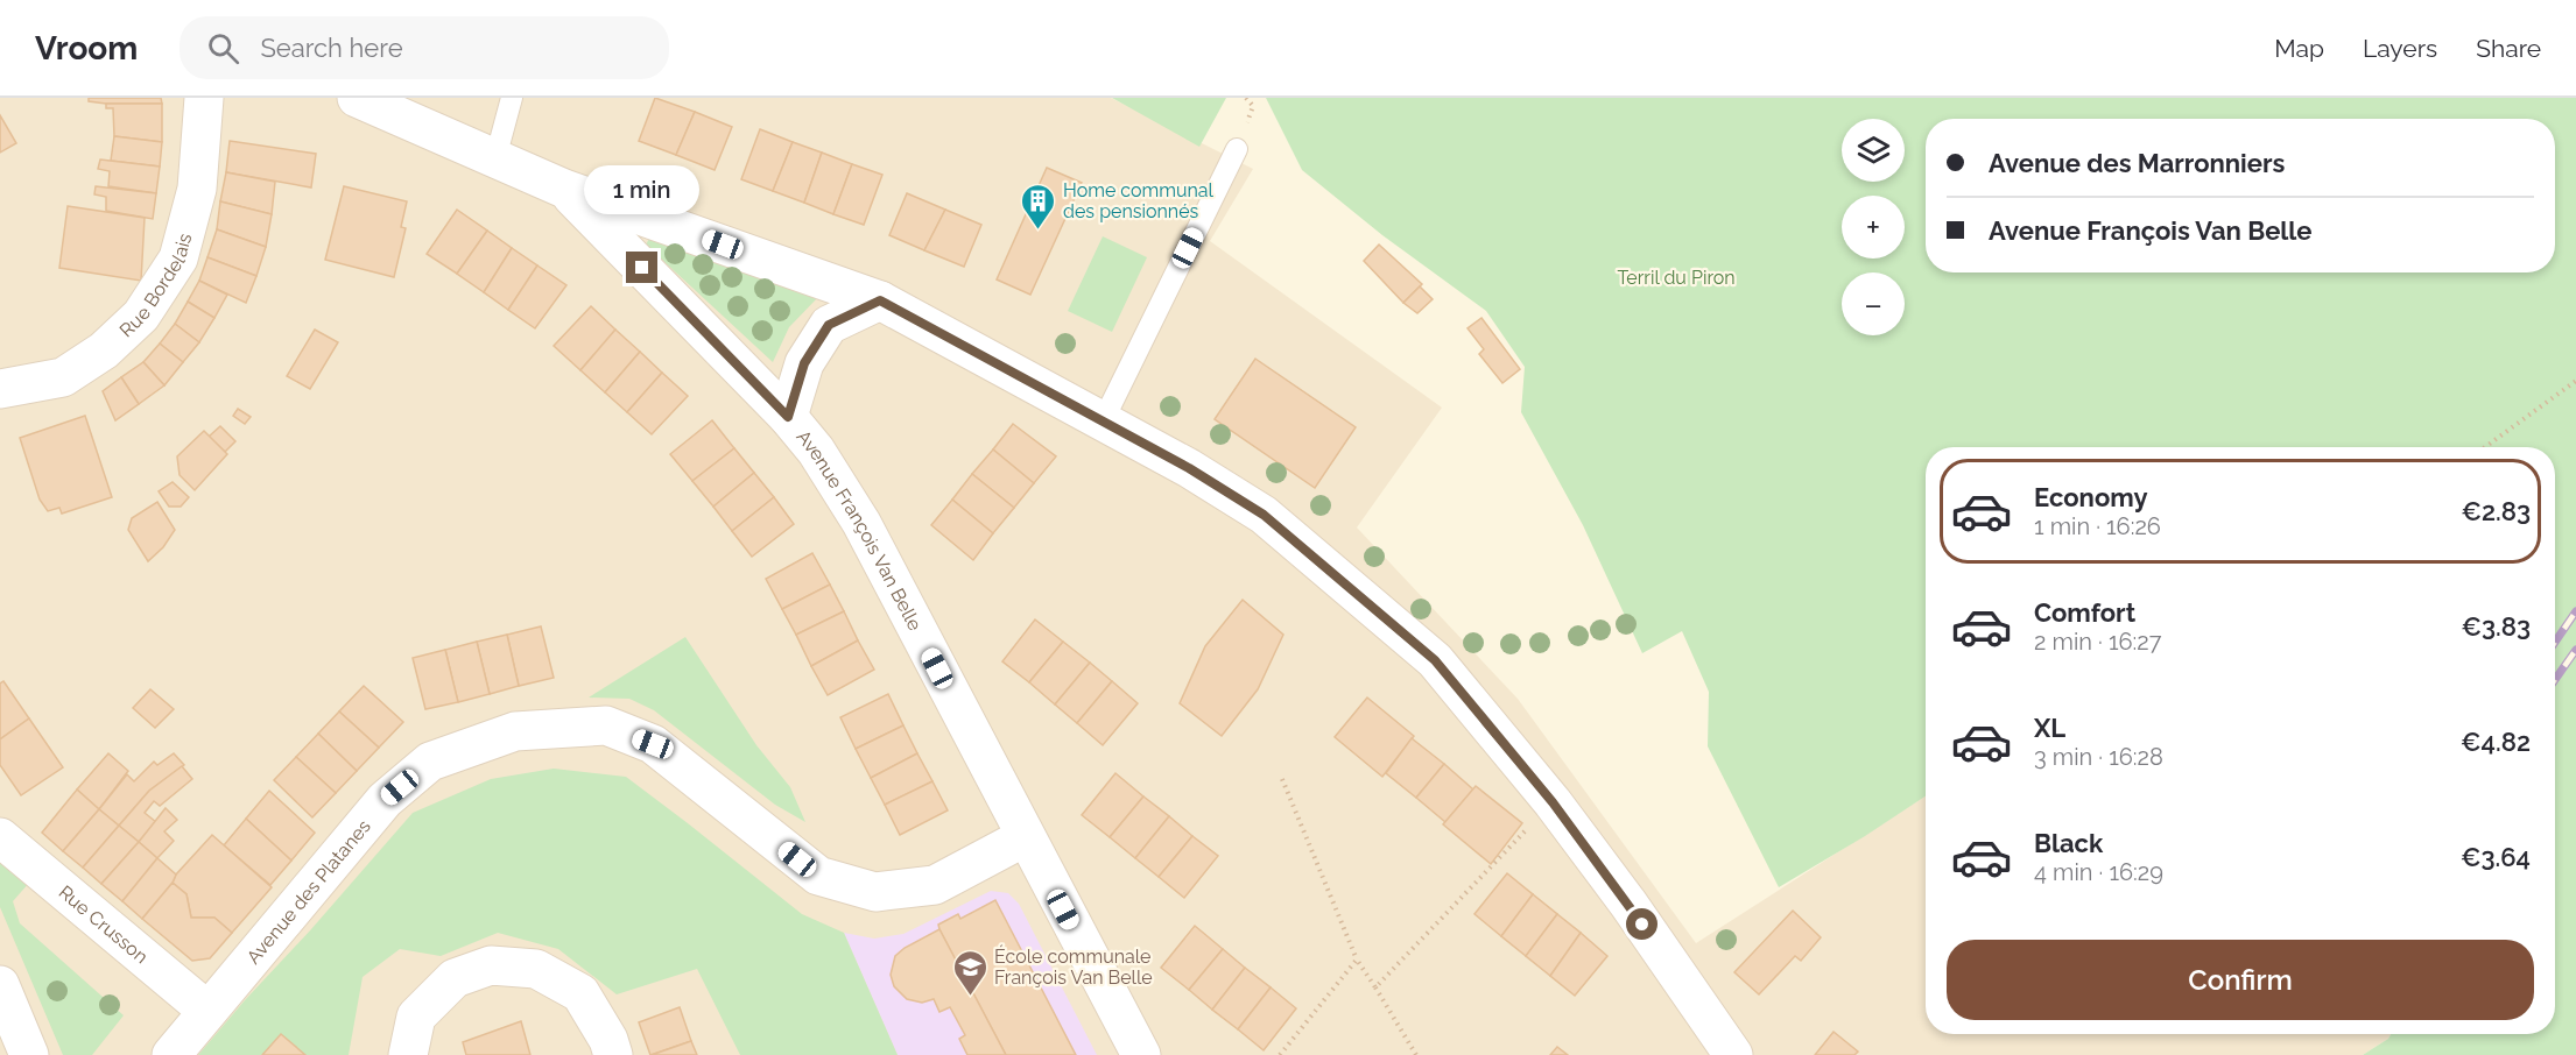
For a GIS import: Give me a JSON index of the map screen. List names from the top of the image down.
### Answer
{
  "streets": {
    "street": [
      "Rue Bordelais",
      "Avenue François Van Belle",
      "Avenue des Platanes",
      "Rue Crusson"
    ]
  },
  "crossings": [
    ["Avenue François Van Belle", "Avenue des Platanes"],
    ["Avenue des Platanes", "Rue Crusson"]
  ],
  "parks": ["Terril du Piron"],
  "places": {
    "building": ["Home communal des pensionnés"],
    "school or university": ["École communale François Van Belle"]
  },
  "page": {
    "header": "Vroom",
    "search": "Search here",
    "nav": ["Map", "Layers", "Share"],
    "map_buttons": ["+", "−"],
    "banner": ["Avenue des Marronniers", "Avenue François Van Belle"],
    "bubble": "1 min",
    "list": [
      {
        "name": "Economy",
        "note": "1 min · 16:26",
        "value": "€2.83"
      },
      {
        "name": "Comfort",
        "note": "2 min · 16:27",
        "value": "€3.83"
      },
      {
        "name": "XL",
        "note": "3 min · 16:28",
        "value": "€4.82"
      },
      {
        "name": "Black",
        "note": "4 min · 16:29",
        "value": "€3.64"
      }
    ],
    "buttons": "Confirm"
  }
}
